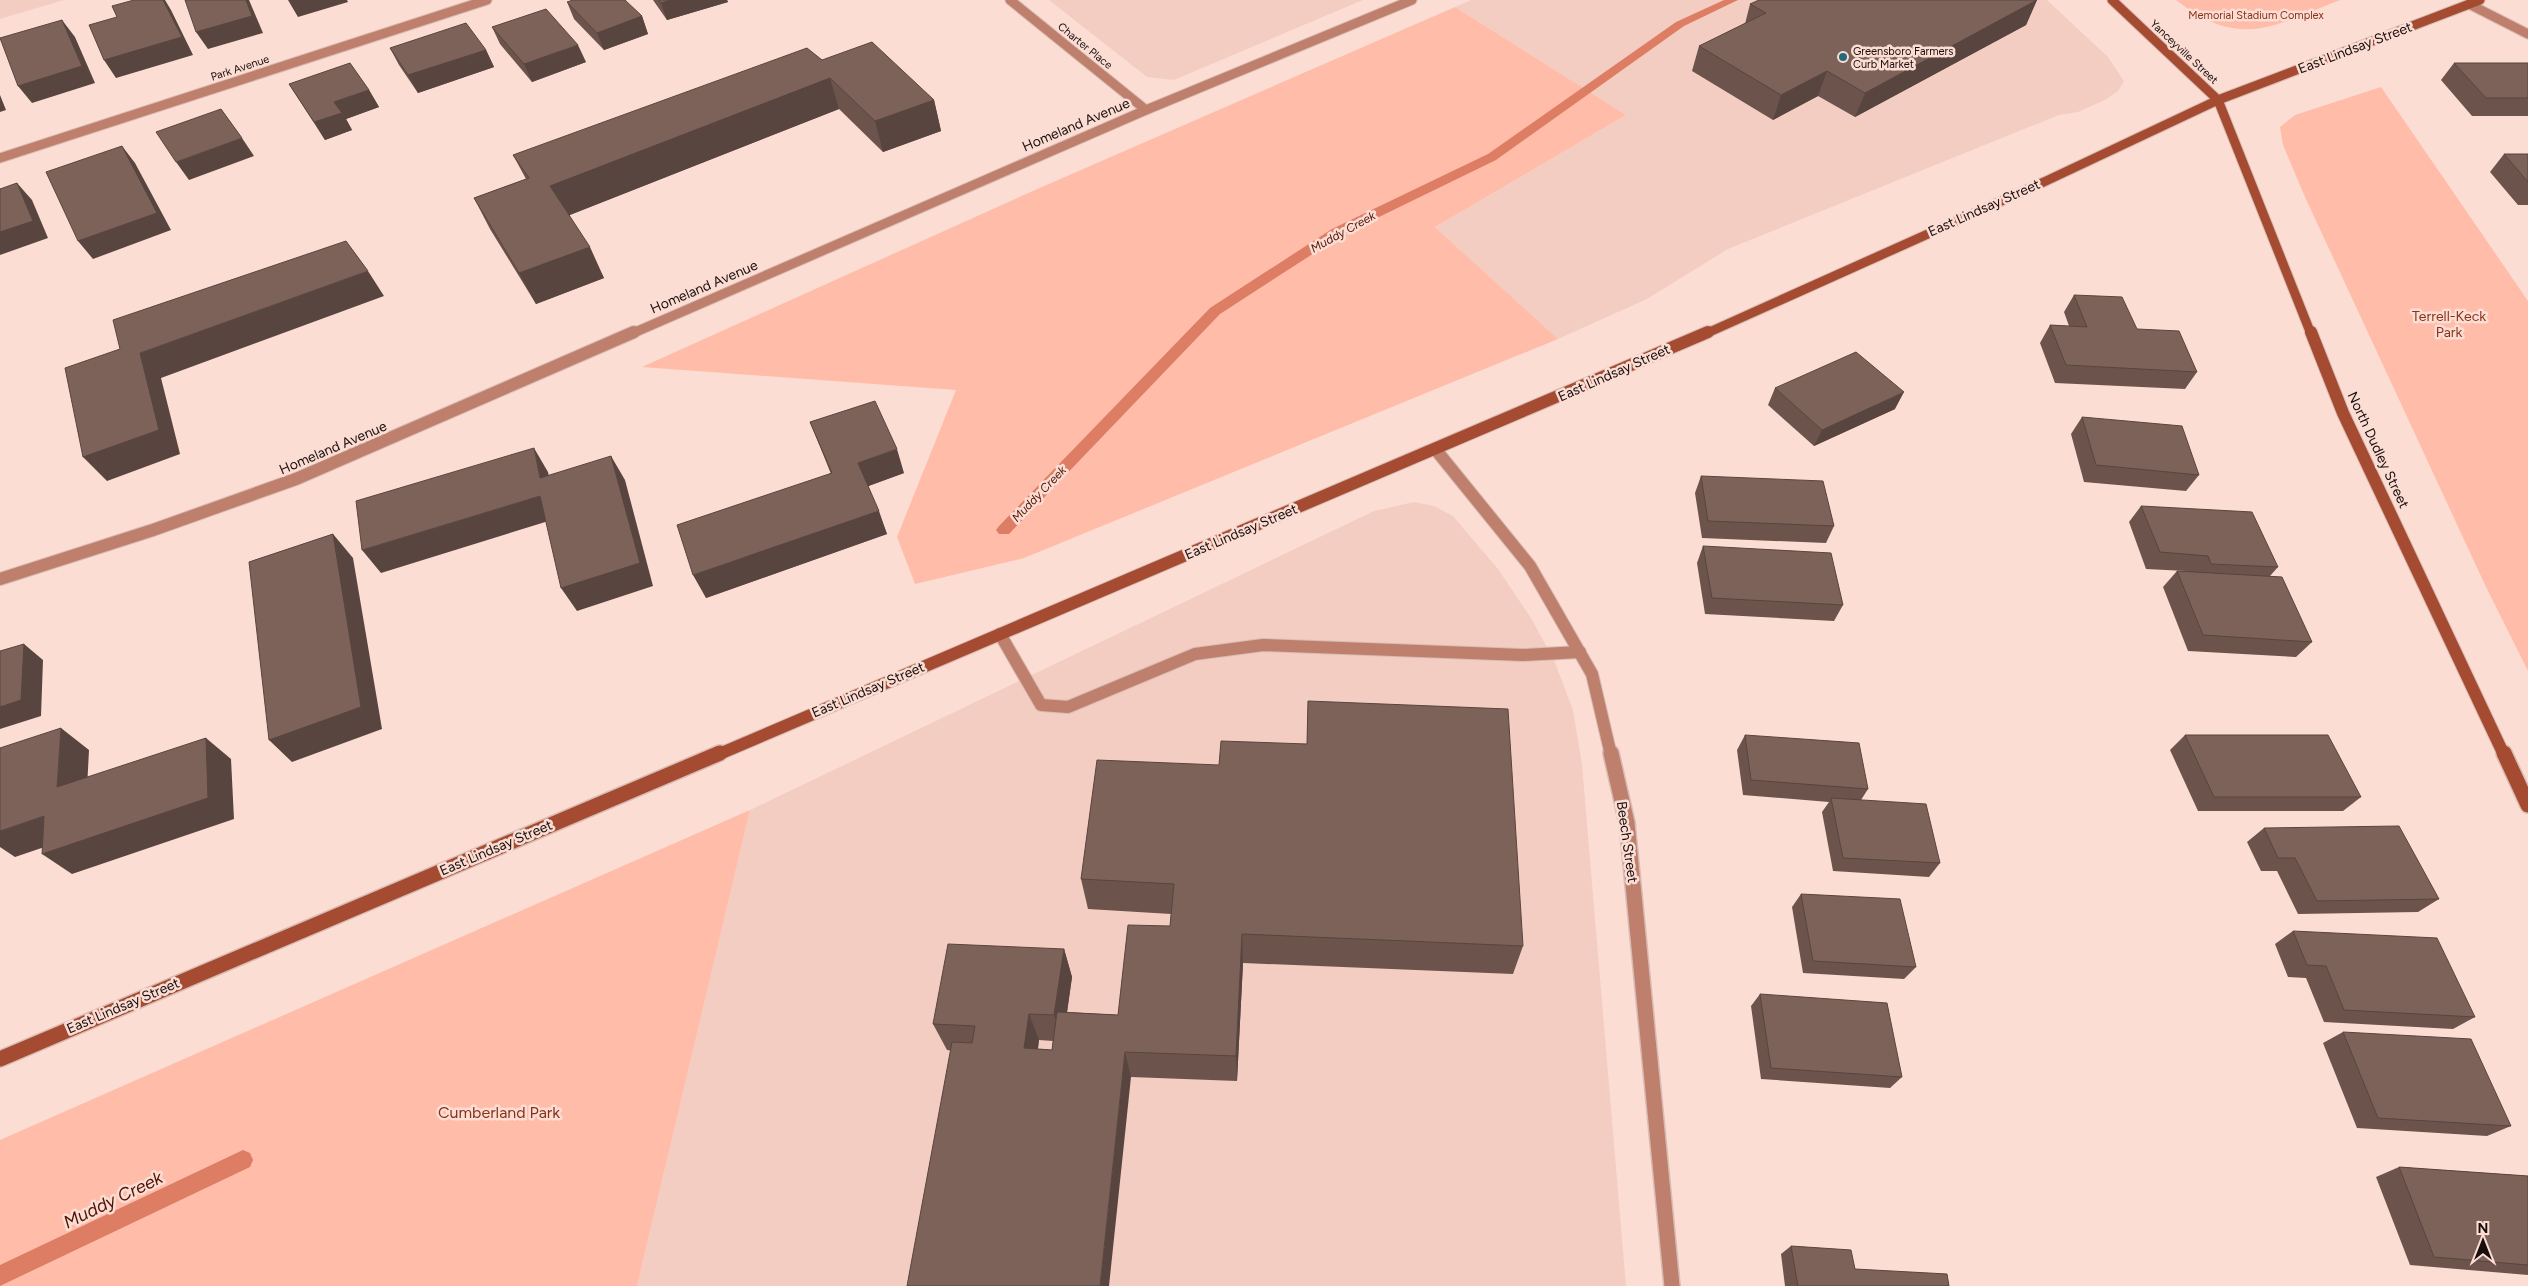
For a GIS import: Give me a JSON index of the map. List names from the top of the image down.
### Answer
{
  "streets": {
    "street": [
      "Charter Place",
      "East Lindsay Street",
      "Yanceyville Street",
      "Park Avenue",
      "Homeland Avenue",
      "North Dudley Street",
      "Beech Street"
    ]
  },
  "crossings": [
    ["Charter Place", "Homeland Avenue"],
    ["East Lindsay Street", "Yanceyville Street"],
    ["East Lindsay Street", "North Dudley Street"],
    ["East Lindsay Street", "Beech Street"],
    ["Yanceyville Street", "North Dudley Street"]
  ],
  "water": ["Muddy Creek"],
  "parks": ["Memorial Stadium Complex", "Terrell-Keck Park", "Cumberland Park"],
  "places": ["Greensboro Farmers Curb Market"],
  "north": "top"
}
